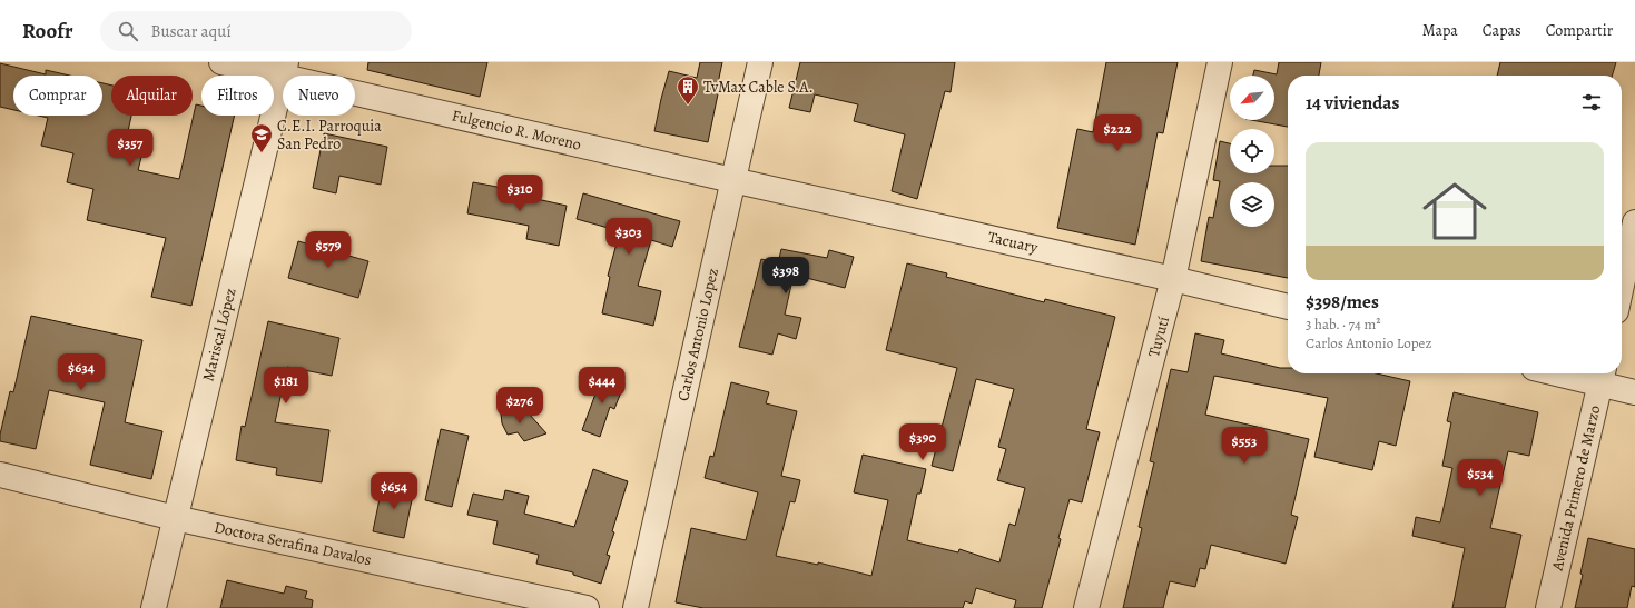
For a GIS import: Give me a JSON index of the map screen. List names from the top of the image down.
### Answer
{
  "streets": {
    "street": [
      "Fulgencio R. Moreno",
      "Tacuary",
      "Mariscal López",
      "Carlos Antonio Lopez",
      "Tuyutí",
      "Avenida Primero de Marzo",
      "Doctora Serafina Davalos"
    ]
  },
  "crossings": [
    ["Fulgencio R. Moreno", "Tacuary"],
    ["Fulgencio R. Moreno", "Mariscal López"],
    ["Fulgencio R. Moreno", "Carlos Antonio Lopez"],
    ["Tacuary", "Carlos Antonio Lopez"],
    ["Tacuary", "Tuyutí"],
    ["Mariscal López", "Doctora Serafina Davalos"]
  ],
  "places": {
    "building": ["TvMax Cable S.A."],
    "school or university": ["C.E.I. Parroquia San Pedro"]
  },
  "north": "bottom left",
  "page": {
    "header": "Roofr",
    "search": "Buscar aquí",
    "nav": ["Mapa", "Capas", "Compartir"],
    "chip": [
      "Comprar",
      "Alquilar",
      "Filtros",
      "Nuevo"
    ],
    "heading": "14 viviendas",
    "price": [
      "$222",
      "$357",
      "$310",
      "$303",
      "$579",
      "$398",
      "$634",
      "$181",
      "$444",
      "$276",
      "$390",
      "$553",
      "$534",
      "$654"
    ],
    "list": [
      {
        "name": "$398/mes",
        "note": "3 hab. · 74 m² · Carlos Antonio Lopez"
      }
    ]
  }
}
